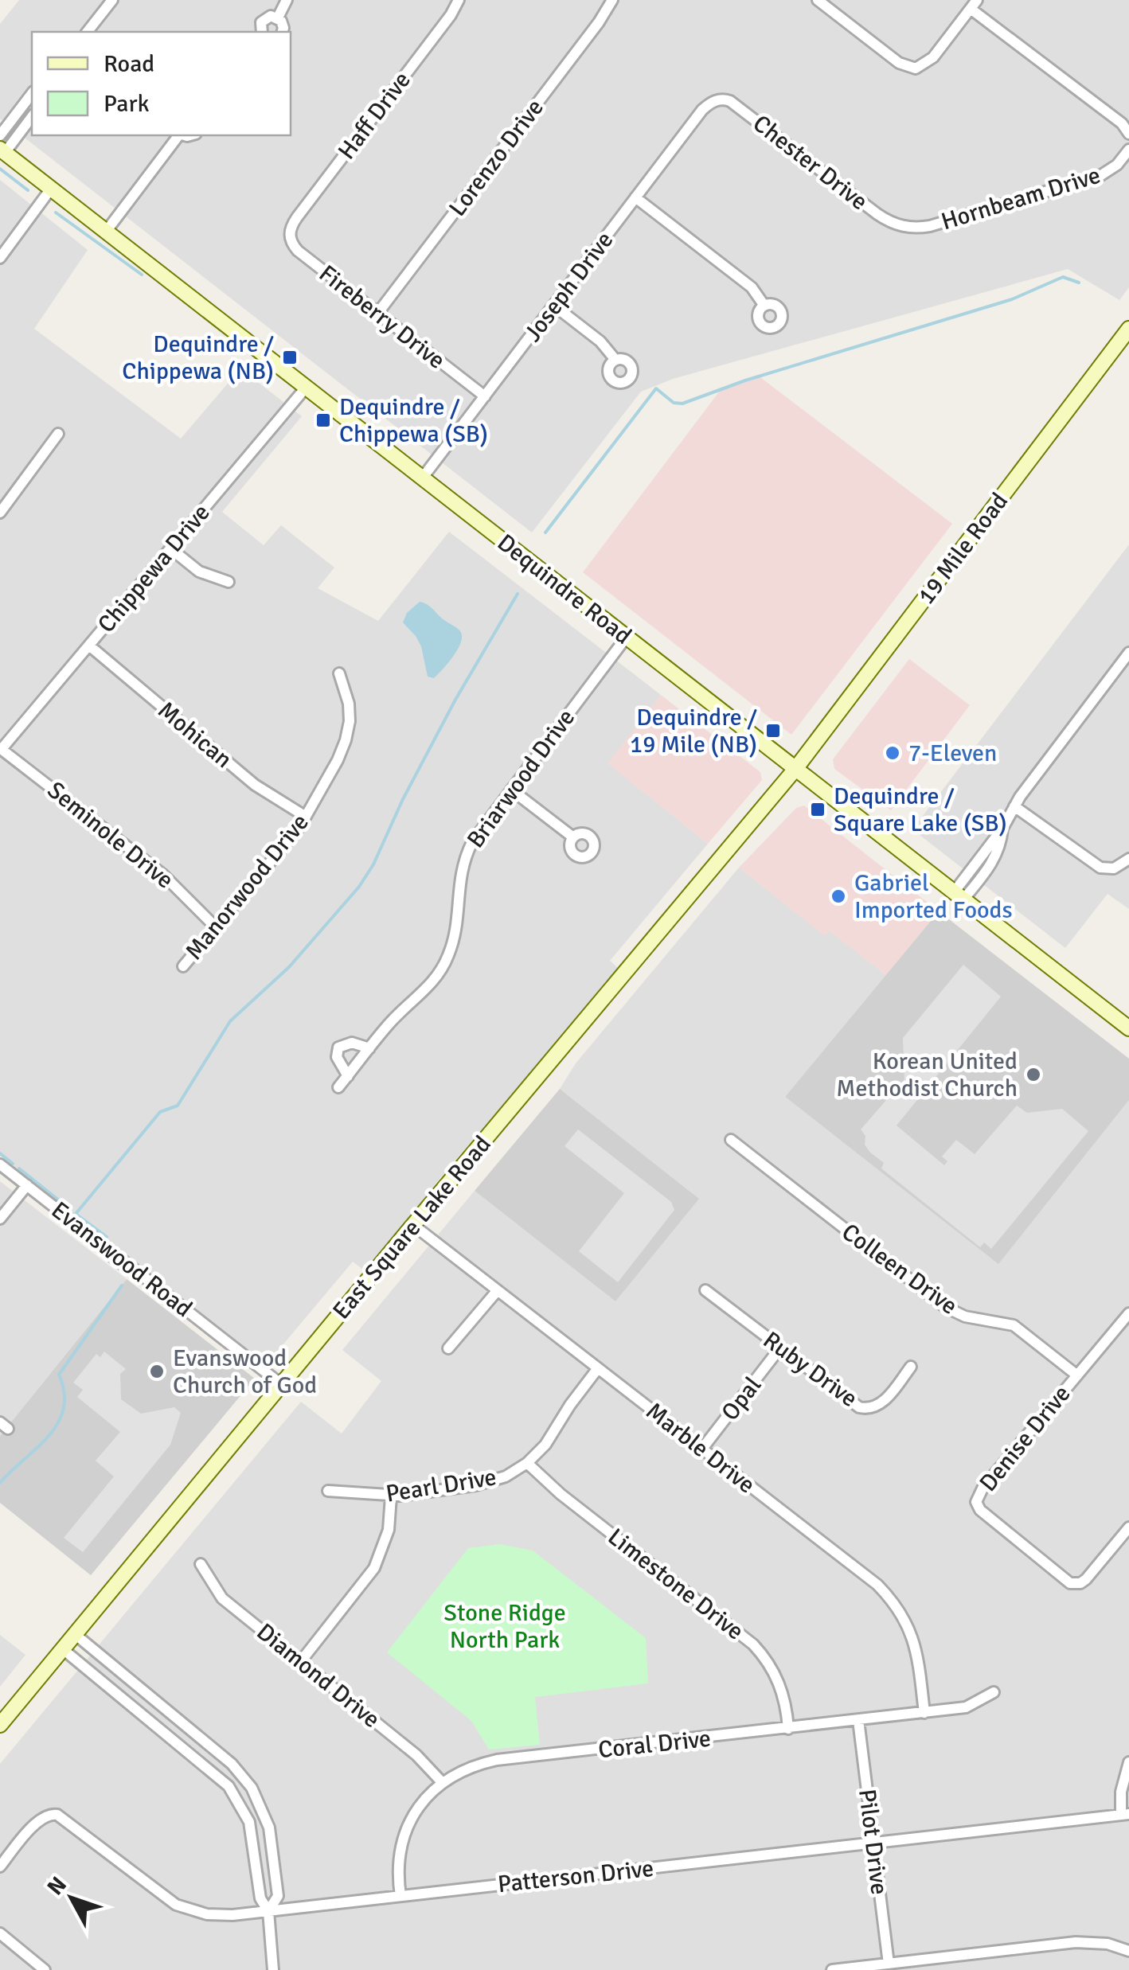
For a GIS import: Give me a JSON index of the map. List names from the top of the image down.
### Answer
{
  "streets": {
    "main road": ["19 Mile Road", "Dequindre Road", "East Square Lake Road"],
    "street": [
      "Haff Drive",
      "Lorenzo Drive",
      "Chester Drive",
      "Hornbeam Drive",
      "Joseph Drive",
      "Fireberry Drive",
      "Chippewa Drive",
      "Mohican",
      "Briarwood Drive",
      "Seminole Drive",
      "Manorwood Drive",
      "Evanswood Road",
      "Colleen Drive",
      "Ruby Drive",
      "Opal",
      "Denise Drive",
      "Marble Drive",
      "Pearl Drive",
      "Limestone Drive",
      "Diamond Drive",
      "Coral Drive",
      "Pilot Drive",
      "Patterson Drive"
    ]
  },
  "crossings": [
    ["Haff Drive", "Fireberry Drive"],
    ["Lorenzo Drive", "Fireberry Drive"],
    ["Chester Drive", "Hornbeam Drive"],
    ["Chester Drive", "Joseph Drive"],
    ["Joseph Drive", "Fireberry Drive"],
    ["Joseph Drive", "Dequindre Road"],
    ["19 Mile Road", "Dequindre Road"],
    ["19 Mile Road", "East Square Lake Road"],
    ["Chippewa Drive", "Dequindre Road"],
    ["Chippewa Drive", "Mohican"],
    ["Chippewa Drive", "Seminole Drive"],
    ["Dequindre Road", "Briarwood Drive"],
    ["Dequindre Road", "East Square Lake Road"],
    ["Mohican", "Manorwood Drive"],
    ["Seminole Drive", "Manorwood Drive"],
    ["East Square Lake Road", "Evanswood Road"],
    ["East Square Lake Road", "Marble Drive"],
    ["Colleen Drive", "Denise Drive"],
    ["Ruby Drive", "Opal"],
    ["Opal", "Marble Drive"],
    ["Marble Drive", "Pearl Drive"],
    ["Marble Drive", "Coral Drive"],
    ["Pearl Drive", "Limestone Drive"],
    ["Limestone Drive", "Coral Drive"],
    ["Diamond Drive", "Coral Drive"],
    ["Coral Drive", "Pilot Drive"],
    ["Coral Drive", "Patterson Drive"],
    ["Pilot Drive", "Patterson Drive"]
  ],
  "parks": ["Stone Ridge North Park"],
  "places": {
    "transit": [
      "Dequindre / Chippewa (NB)",
      "Dequindre / Chippewa (SB)",
      "Dequindre / 19 Mile (NB)",
      "Dequindre / Square Lake (SB)"
    ],
    "other": [
      "7-Eleven",
      "Gabriel Imported Foods",
      "Korean United Methodist Church",
      "Evanswood Church of God"
    ]
  },
  "legend": ["Road", "Park"],
  "north": "top left"
}
